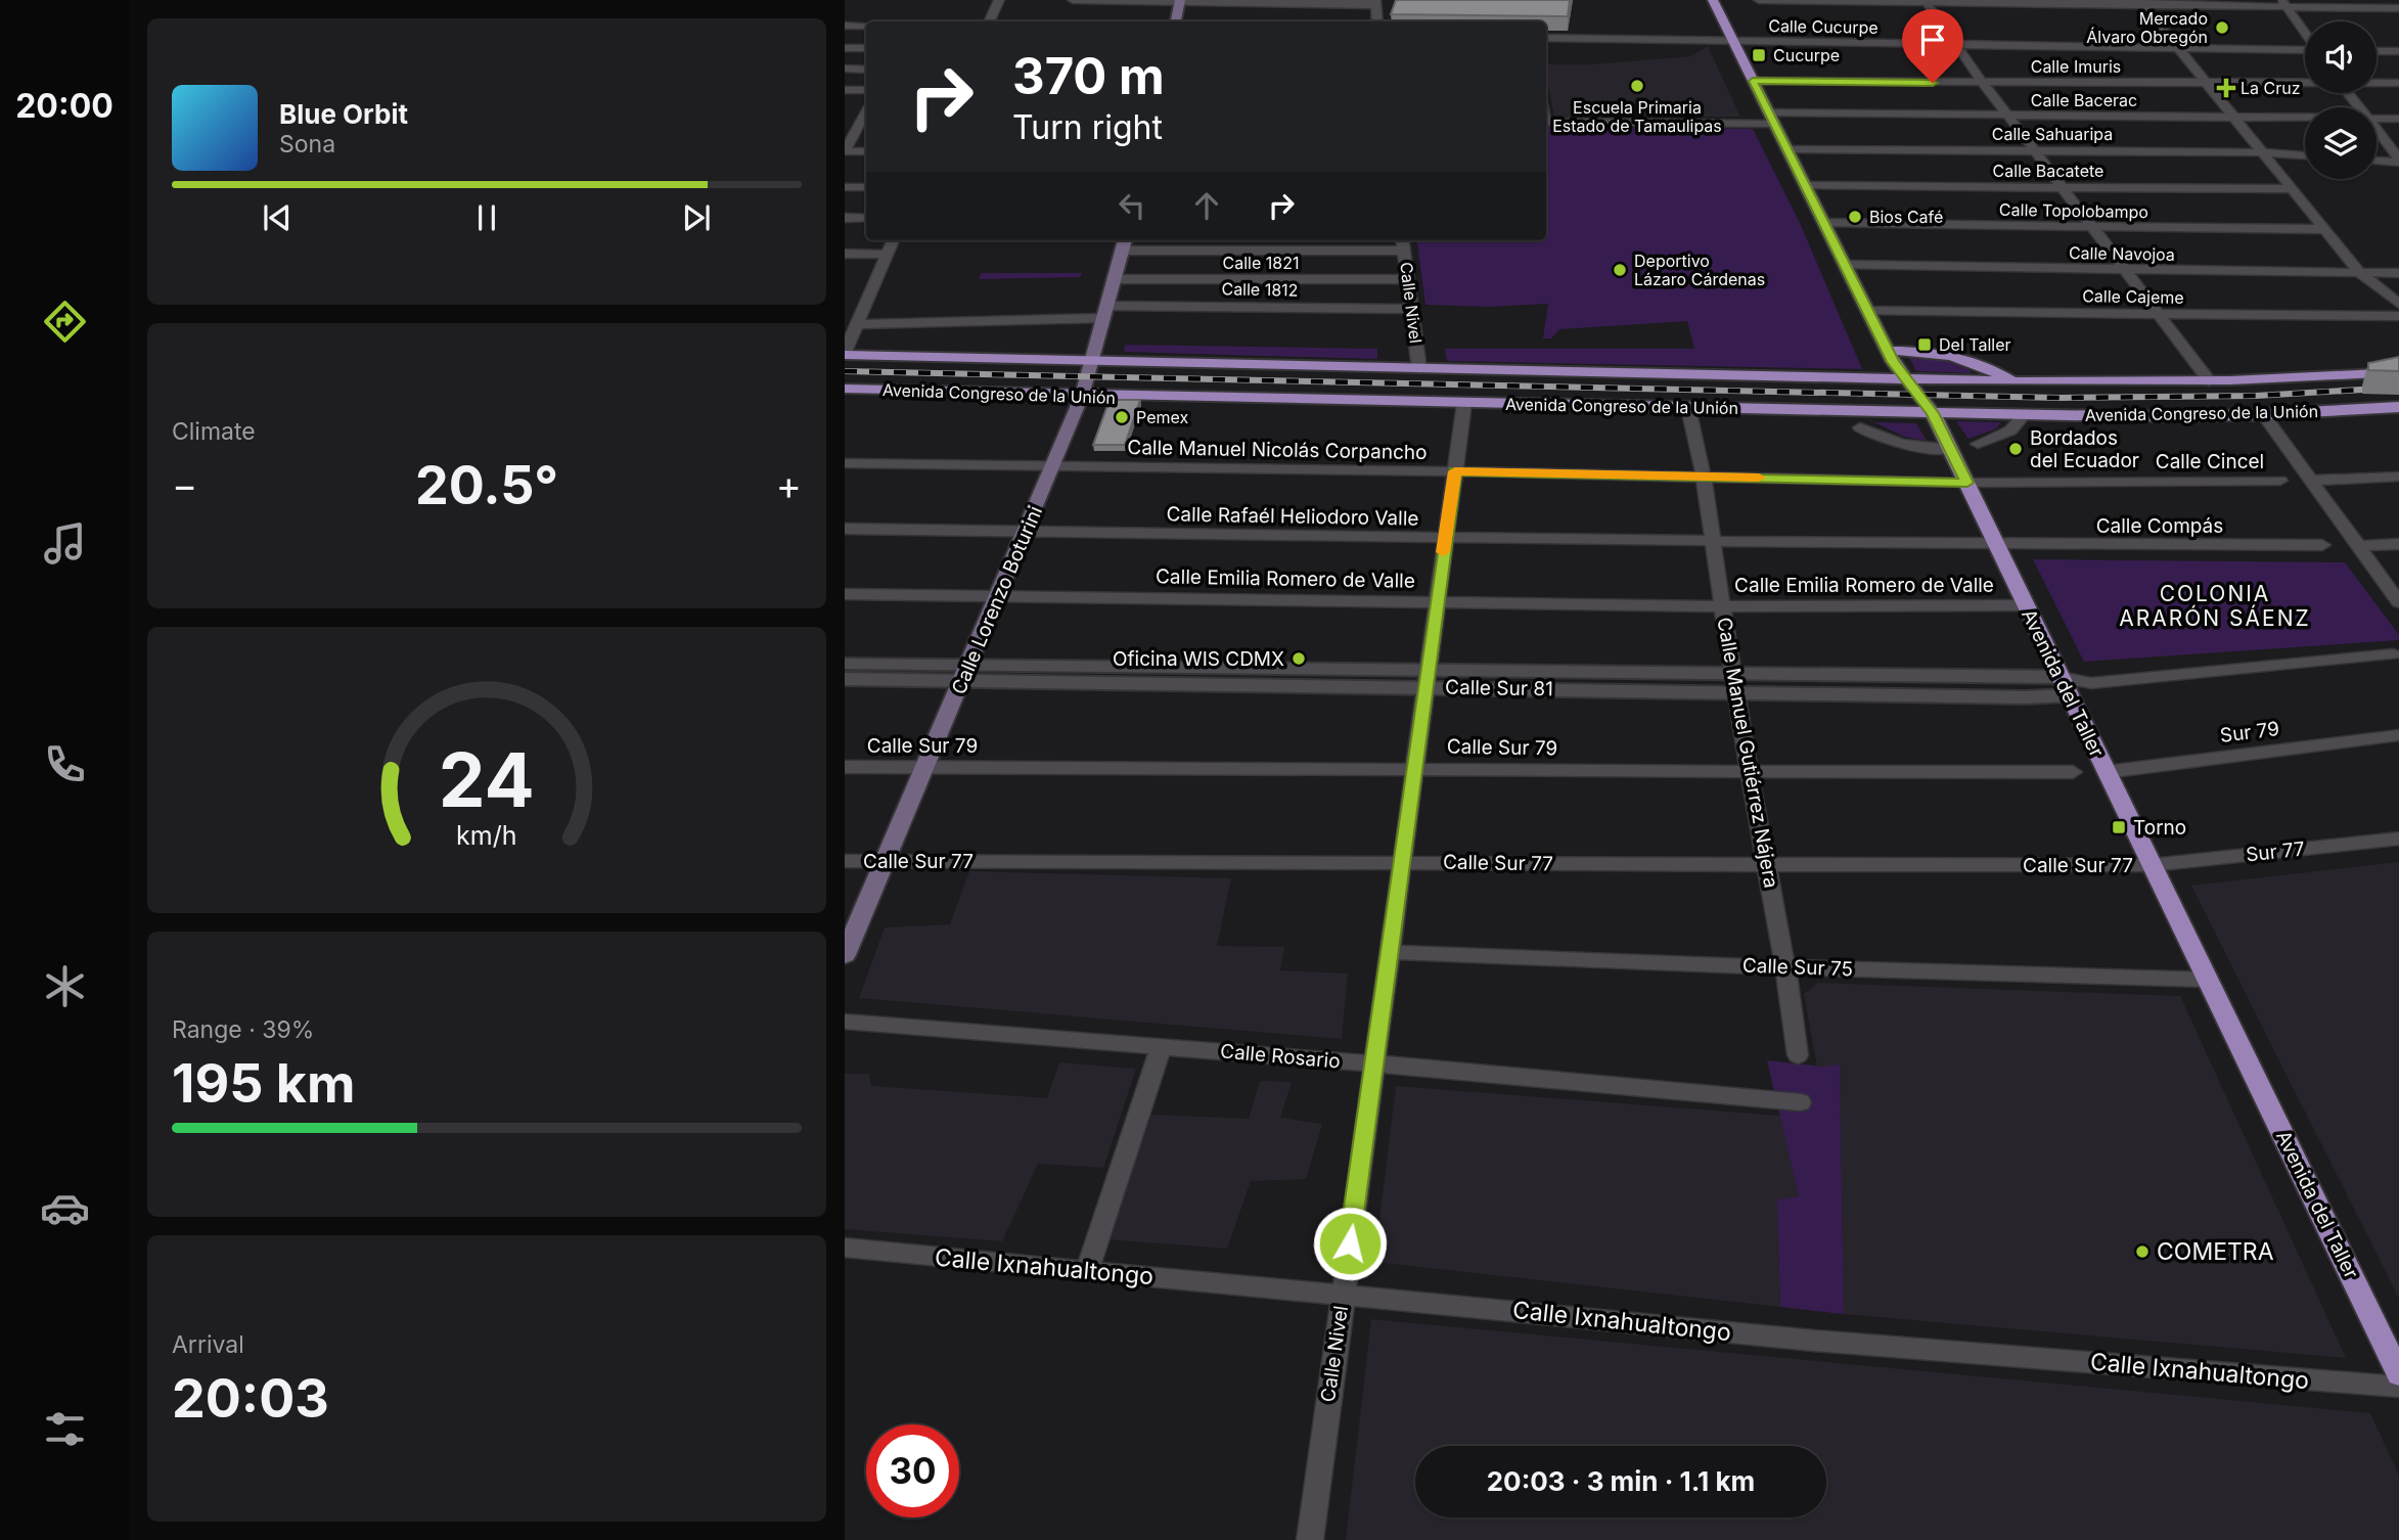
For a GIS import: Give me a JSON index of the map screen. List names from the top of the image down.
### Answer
{
  "streets": {
    "main road": ["Avenida Congreso de la Unión", "Calle Lorenzo Boturini", "Avenida del Taller"],
    "street": [
      "Calle Cucurpe",
      "Calle Imuris",
      "Calle Bacerac",
      "Calle Sahuaripa",
      "Calle Bacatete",
      "Calle Topolobampo",
      "Calle Navojoa",
      "Calle 1821",
      "Calle 1812",
      "Calle Cajeme",
      "Calle Nivel",
      "Calle Manuel Nicolás Corpancho",
      "Calle Cincel",
      "Calle Rafaél Heliodoro Valle",
      "Calle Compás",
      "Calle Emilia Romero de Valle",
      "Calle Sur 81",
      "Sur 79",
      "Calle Sur 79",
      "Calle Manuel Gutiérrez Nájera",
      "Sur 77",
      "Calle Sur 77",
      "Calle Sur 75",
      "Calle Rosario",
      "Calle Ixnahualtongo"
    ]
  },
  "crossings": [
    ["Calle Cucurpe", "Avenida del Taller"],
    ["Calle Imuris", "Avenida del Taller"],
    ["Calle Bacerac", "Avenida del Taller"],
    ["Calle Sahuaripa", "Avenida del Taller"],
    ["Calle Bacatete", "Avenida del Taller"],
    ["Calle Topolobampo", "Avenida del Taller"],
    ["Calle Navojoa", "Avenida del Taller"],
    ["Calle 1821", "Calle Nivel"],
    ["Calle 1821", "Calle Lorenzo Boturini"],
    ["Calle 1812", "Calle Nivel"],
    ["Calle 1812", "Calle Lorenzo Boturini"],
    ["Calle Cajeme", "Avenida del Taller"],
    ["Calle Nivel", "Avenida Congreso de la Unión"],
    ["Calle Nivel", "Calle Manuel Nicolás Corpancho"],
    ["Calle Nivel", "Calle Rafaél Heliodoro Valle"],
    ["Calle Nivel", "Calle Emilia Romero de Valle"],
    ["Calle Nivel", "Calle Sur 81"],
    ["Calle Nivel", "Calle Sur 79"],
    ["Calle Nivel", "Calle Sur 77"],
    ["Calle Nivel", "Calle Sur 75"],
    ["Calle Nivel", "Calle Rosario"],
    ["Calle Nivel", "Calle Ixnahualtongo"],
    ["Avenida Congreso de la Unión", "Calle Lorenzo Boturini"],
    ["Avenida Congreso de la Unión", "Avenida del Taller"],
    ["Avenida Congreso de la Unión", "Calle Manuel Gutiérrez Nájera"],
    ["Calle Manuel Nicolás Corpancho", "Calle Cincel"],
    ["Calle Manuel Nicolás Corpancho", "Calle Lorenzo Boturini"],
    ["Calle Manuel Nicolás Corpancho", "Avenida del Taller"],
    ["Calle Manuel Nicolás Corpancho", "Calle Manuel Gutiérrez Nájera"],
    ["Calle Cincel", "Avenida del Taller"],
    ["Calle Rafaél Heliodoro Valle", "Calle Compás"],
    ["Calle Rafaél Heliodoro Valle", "Calle Lorenzo Boturini"],
    ["Calle Rafaél Heliodoro Valle", "Avenida del Taller"],
    ["Calle Rafaél Heliodoro Valle", "Calle Manuel Gutiérrez Nájera"],
    ["Calle Compás", "Avenida del Taller"],
    ["Calle Emilia Romero de Valle", "Calle Lorenzo Boturini"],
    ["Calle Emilia Romero de Valle", "Avenida del Taller"],
    ["Calle Emilia Romero de Valle", "Calle Manuel Gutiérrez Nájera"],
    ["Calle Lorenzo Boturini", "Calle Sur 81"],
    ["Calle Lorenzo Boturini", "Calle Sur 79"],
    ["Calle Lorenzo Boturini", "Calle Sur 77"],
    ["Avenida del Taller", "Calle Sur 81"],
    ["Avenida del Taller", "Sur 79"],
    ["Avenida del Taller", "Sur 77"],
    ["Avenida del Taller", "Calle Sur 77"],
    ["Avenida del Taller", "Calle Sur 75"],
    ["Calle Sur 81", "Calle Manuel Gutiérrez Nájera"],
    ["Calle Sur 79", "Calle Manuel Gutiérrez Nájera"],
    ["Calle Manuel Gutiérrez Nájera", "Calle Sur 77"],
    ["Calle Manuel Gutiérrez Nájera", "Calle Sur 75"],
    ["Sur 77", "Calle Sur 77"]
  ],
  "districts": ["COLONIA ARARÓN SÁENZ"],
  "places": {
    "other": [
      "Mercado Álvaro Obregón",
      "Escuela Primaria Estado de Tamaulipas",
      "Bios Café",
      "Deportivo Lázaro Cárdenas",
      "Pemex",
      "Bordados del Ecuador",
      "Oficina WIS CDMX",
      "COMETRA"
    ],
    "transit": ["Cucurpe", "Del Taller", "Torno"],
    "health": ["La Cruz"]
  },
  "page": {
    "tabs": "20:00",
    "turn": ["370 m", "Turn right"],
    "song": ["Blue Orbit", "Sona"],
    "tile": [
      "Climate",
      ["Range · 39%", "195 km"],
      ["Arrival", "20:03"]
    ],
    "heat": ["−", "20.5°", "+"],
    "limit": "30",
    "trip": "20:03 · 3 min · 1.1 km",
    "gauge": ["24", "km/h"]
  }
}
